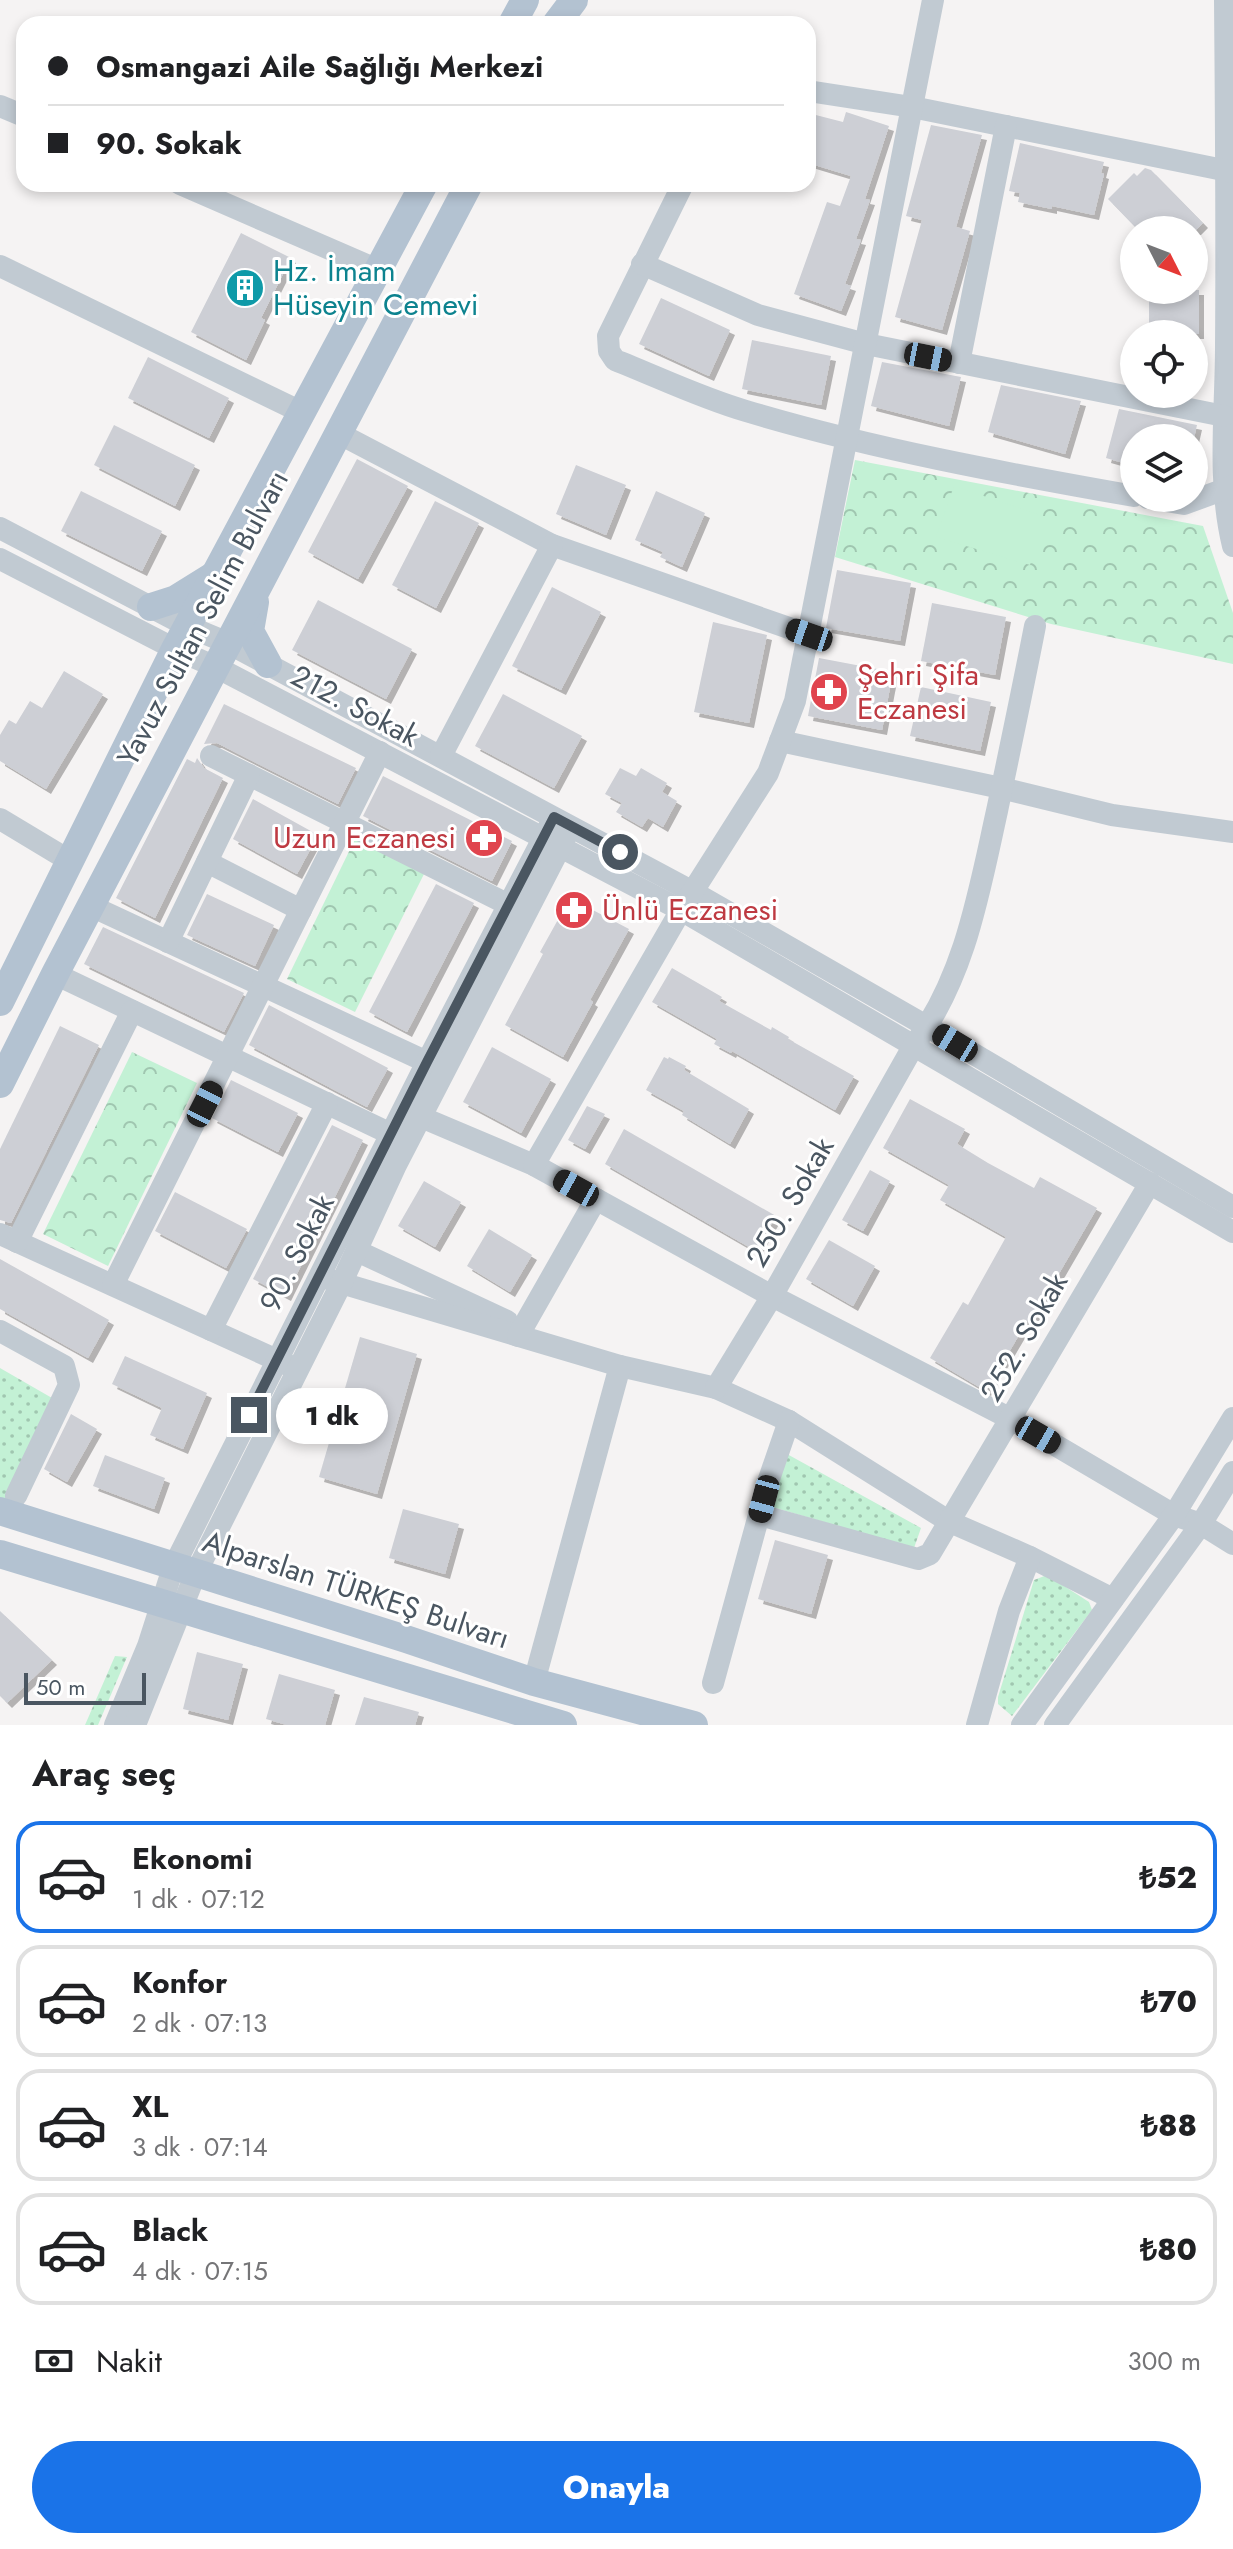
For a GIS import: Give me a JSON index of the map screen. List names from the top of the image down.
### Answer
{
  "streets": {
    "main road": ["Yavuz Sultan Selim Bulvarı", "Alparslan TÜRKEŞ Bulvarı"],
    "street": [
      "212. Sokak",
      "250. Sokak",
      "90. Sokak",
      "252. Sokak"
    ]
  },
  "crossings": [
    ["Yavuz Sultan Selim Bulvarı", "212. Sokak"],
    ["212. Sokak", "90. Sokak"],
    ["90. Sokak", "Alparslan TÜRKEŞ Bulvarı"]
  ],
  "places": {
    "building": ["Hz. İmam Hüseyin Cemevi"],
    "pharmacy": ["Şehri Şifa Eczanesi", "Uzun Eczanesi", "Ünlü Eczanesi"]
  },
  "scale_bar": "50 m",
  "north": "bottom right",
  "page": {
    "banner": ["Osmangazi Aile Sağlığı Merkezi", "90. Sokak"],
    "bubble": "1 dk",
    "scale": "50 m",
    "heading": "Araç seç",
    "list": [
      {
        "name": "Ekonomi",
        "note": "1 dk · 07:12",
        "value": "₺52"
      },
      {
        "name": "Konfor",
        "note": "2 dk · 07:13",
        "value": "₺70"
      },
      {
        "name": "XL",
        "note": "3 dk · 07:14",
        "value": "₺88"
      },
      {
        "name": "Black",
        "note": "4 dk · 07:15",
        "value": "₺80"
      }
    ],
    "pay": ["Nakit", "300 m"],
    "buttons": "Onayla"
  }
}
